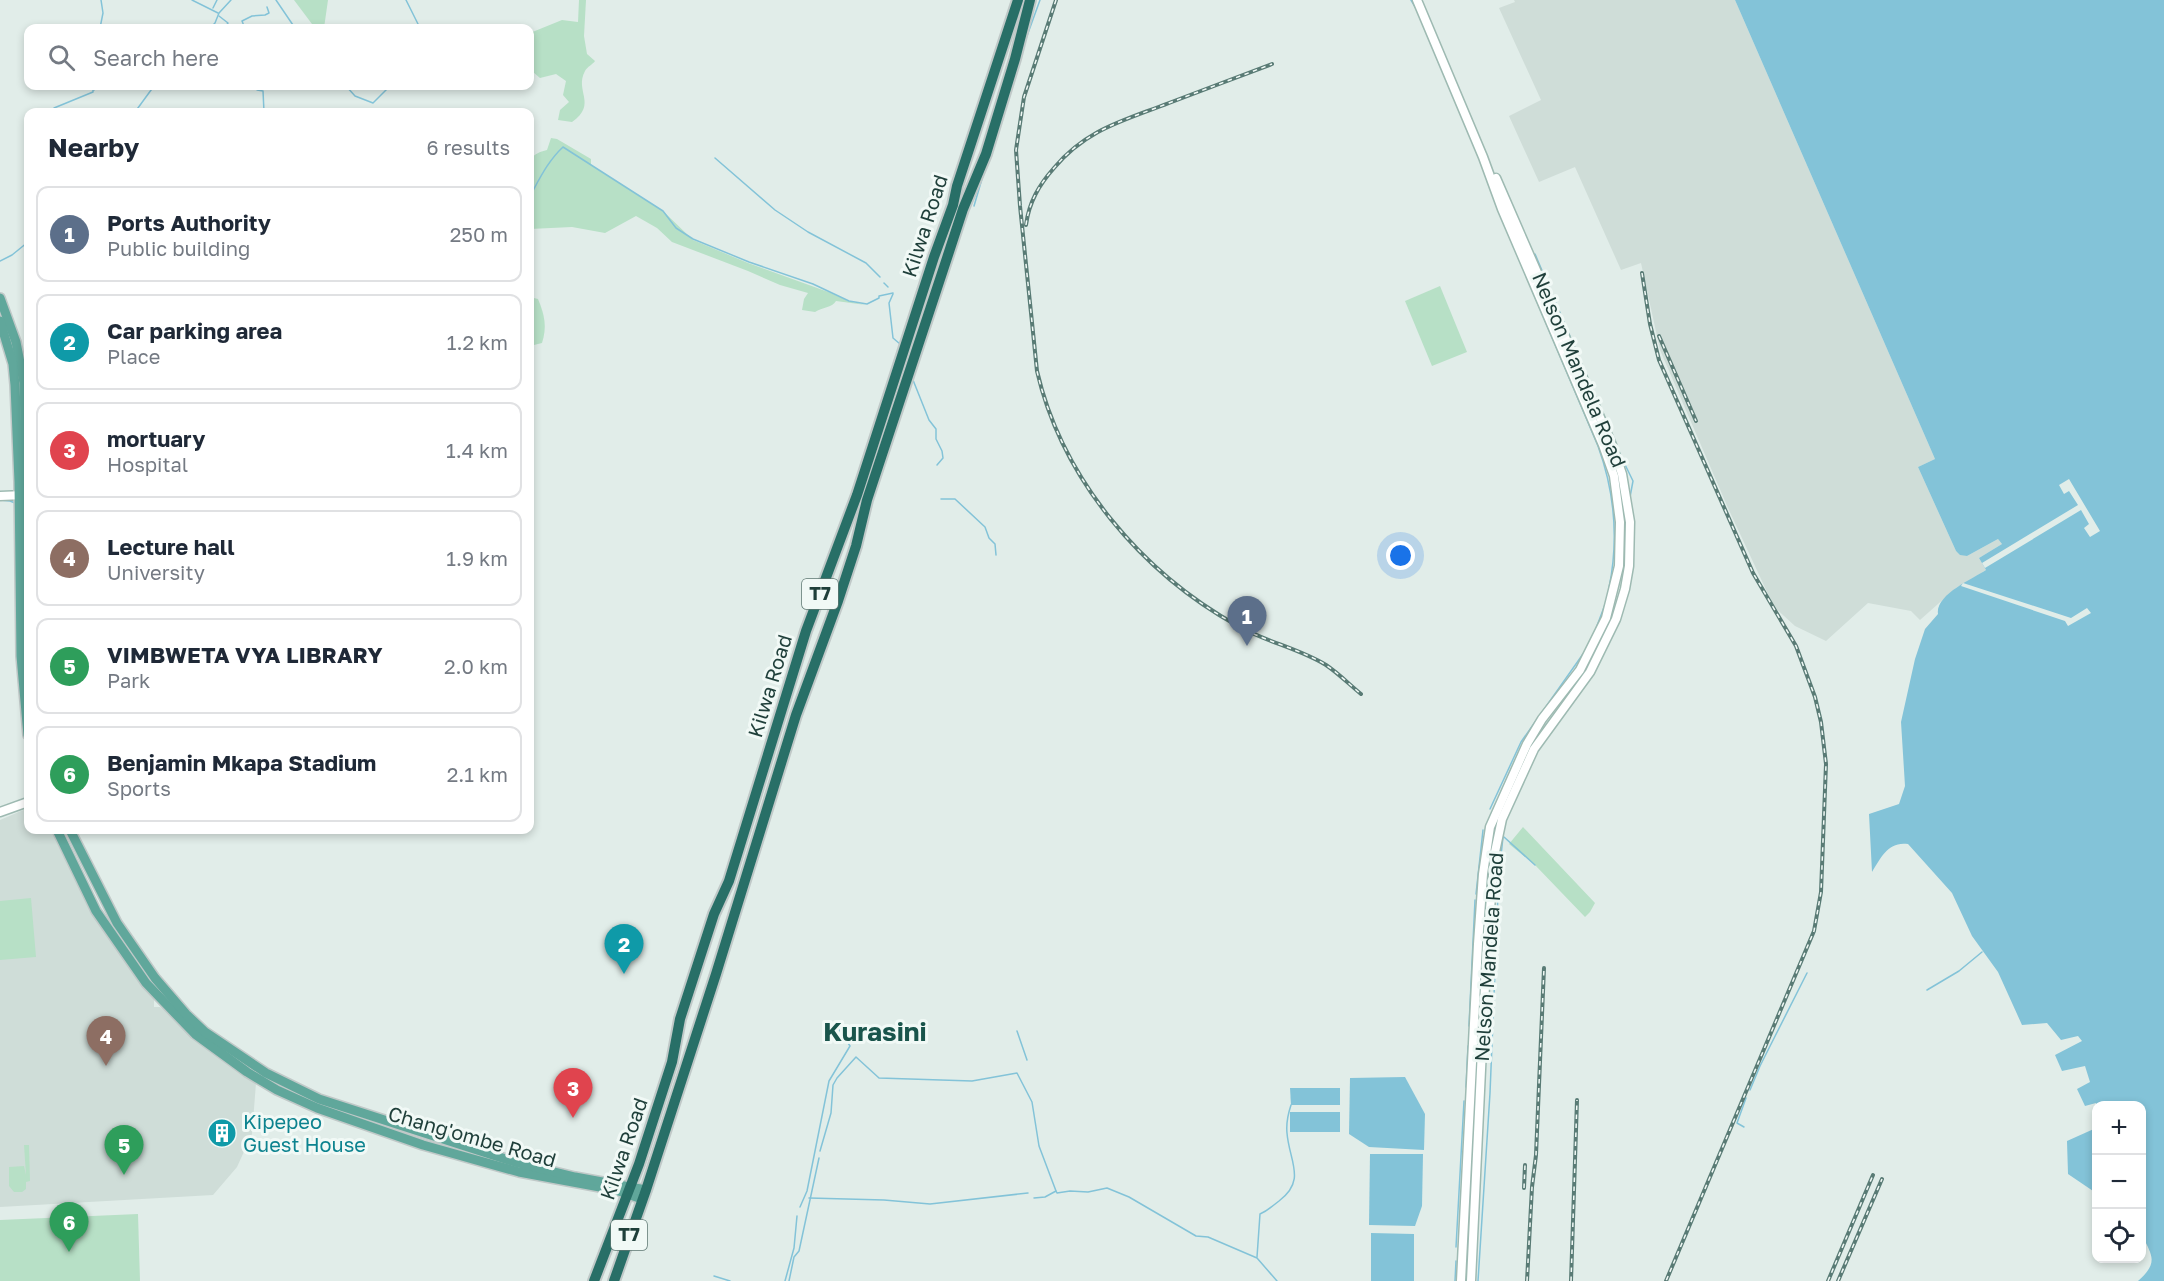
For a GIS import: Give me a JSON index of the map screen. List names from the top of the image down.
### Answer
{
  "streets": {
    "highway": ["Kilwa Road", "T7"],
    "main road": ["Nelson Mandela Road", "Chang'ombe Road"]
  },
  "crossings": [
    ["Kilwa Road", "Chang'ombe Road"]
  ],
  "districts": ["Kurasini"],
  "places": {
    "building": ["Kipepeo Guest House"]
  },
  "page": {
    "search": "Search here",
    "heading": ["Nearby", "6 results"],
    "list": [
      {
        "mark": "1",
        "name": "Ports Authority",
        "note": "Public building",
        "value": "250 m"
      },
      {
        "mark": "2",
        "name": "Car parking area",
        "note": "Place",
        "value": "1.2 km"
      },
      {
        "mark": "3",
        "name": "mortuary",
        "note": "Hospital",
        "value": "1.4 km"
      },
      {
        "mark": "4",
        "name": "Lecture hall",
        "note": "University",
        "value": "1.9 km"
      },
      {
        "mark": "5",
        "name": "VIMBWETA VYA LIBRARY",
        "note": "Park",
        "value": "2.0 km"
      },
      {
        "mark": "6",
        "name": "Benjamin Mkapa Stadium",
        "note": "Sports",
        "value": "2.1 km"
      }
    ],
    "pins": [
      "1",
      "2",
      "4",
      "3",
      "5",
      "6"
    ],
    "map_buttons": ["+", "−"]
  }
}
